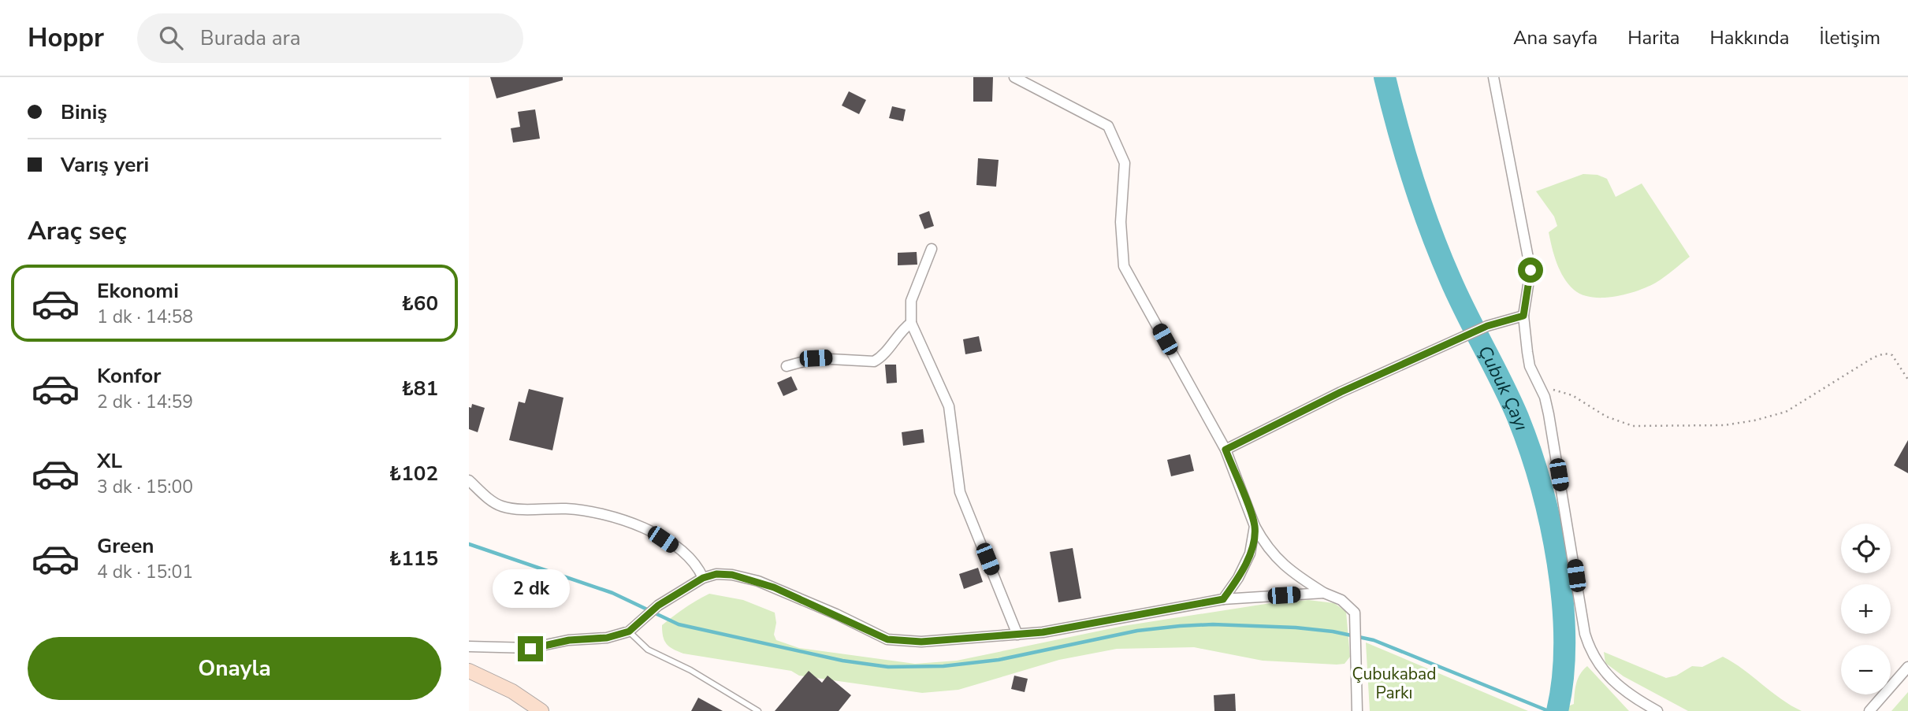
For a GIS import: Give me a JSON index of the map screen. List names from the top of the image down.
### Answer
{
  "water": ["Çubuk Çayı"],
  "parks": ["Çubukabad Parkı"],
  "page": {
    "header": "Hoppr",
    "search": "Burada ara",
    "nav": [
      "Ana sayfa",
      "Harita",
      "Hakkında",
      "İletişim"
    ],
    "banner": ["Biniş", "Varış yeri"],
    "heading": "Araç seç",
    "list": [
      {
        "name": "Ekonomi",
        "note": "1 dk · 14:58",
        "value": "₺60"
      },
      {
        "name": "Konfor",
        "note": "2 dk · 14:59",
        "value": "₺81"
      },
      {
        "name": "XL",
        "note": "3 dk · 15:00",
        "value": "₺102"
      },
      {
        "name": "Green",
        "note": "4 dk · 15:01",
        "value": "₺115"
      }
    ],
    "map_buttons": ["+", "−"],
    "bubble": "2 dk",
    "buttons": "Onayla"
  }
}
